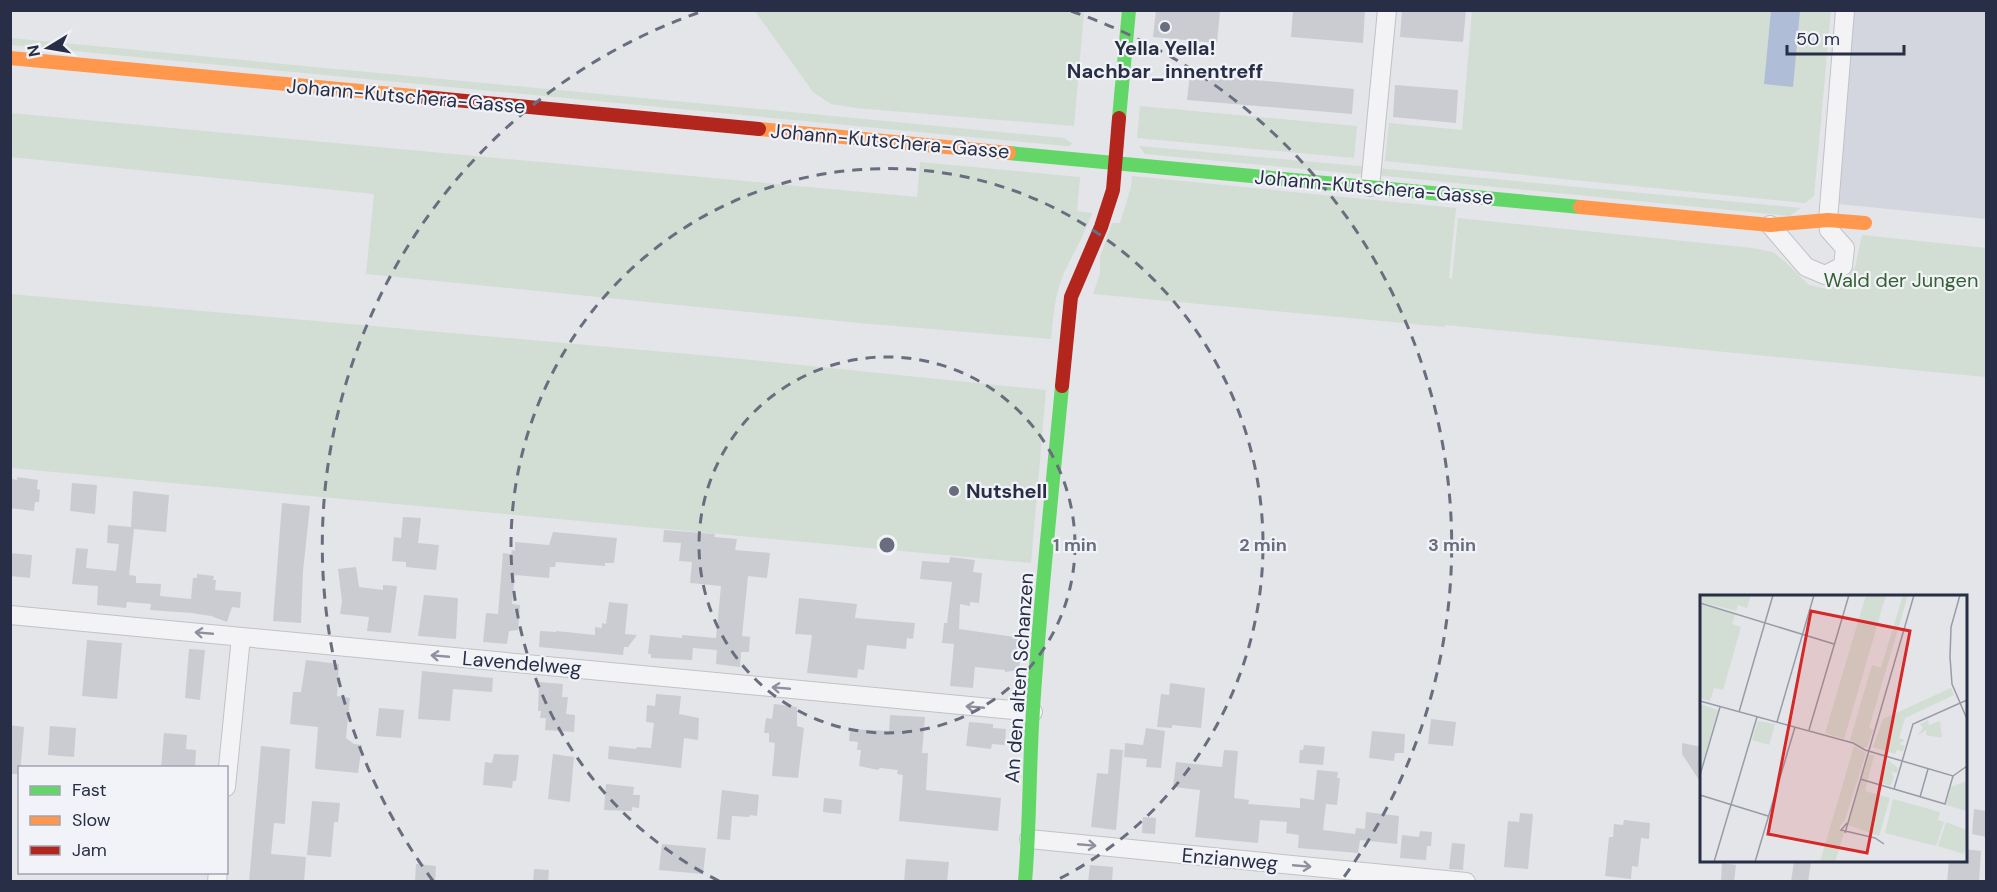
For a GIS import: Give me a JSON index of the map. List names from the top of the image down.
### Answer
{
  "streets": {
    "street": [
      "Johann-Kutschera-Gasse",
      "Lavendelweg",
      "An den alten Schanzen",
      "Enzianweg"
    ]
  },
  "crossings": [
    ["Johann-Kutschera-Gasse", "An den alten Schanzen"],
    ["Lavendelweg", "An den alten Schanzen"],
    ["An den alten Schanzen", "Enzianweg"]
  ],
  "one_way": ["Lavendelweg", "Enzianweg"],
  "parks": ["Wald der Jungen"],
  "places": ["Yella Yella! Nachbar_innentreff", "Nutshell"],
  "legend": ["Fast", "Slow", "Jam"],
  "scale_bar": "50 m",
  "north": "left",
  "rings": ["1 min", "2 min", "3 min"]
}
